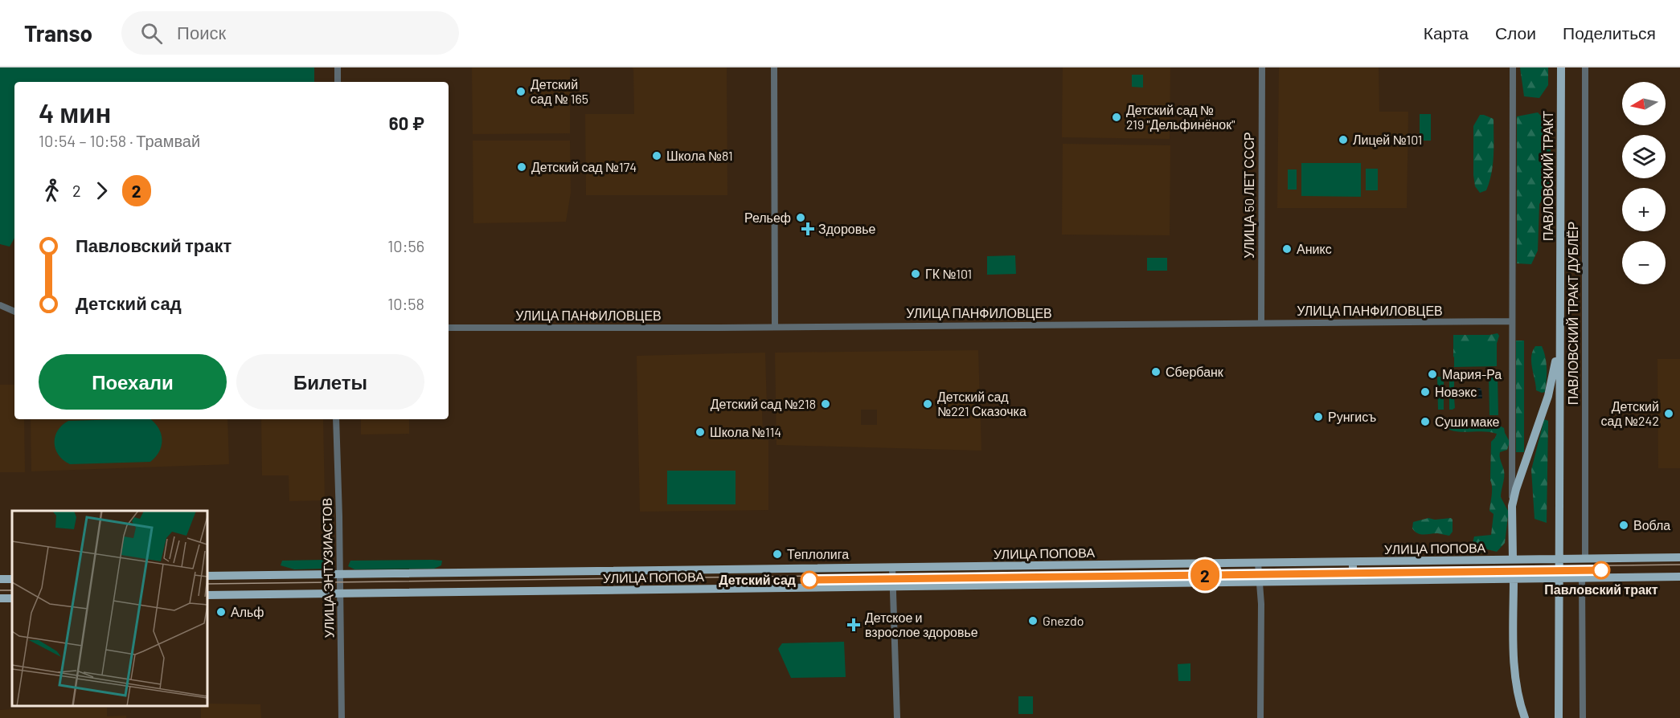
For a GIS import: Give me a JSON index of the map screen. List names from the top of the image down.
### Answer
{
  "streets": {
    "main road": ["ПАВЛОВСКИЙ ТРАКТ", "УЛИЦА ПОПОВА"],
    "street": [
      "УЛИЦА 50 ЛЕТ СССР",
      "УЛИЦА ПАНФИЛОВЦЕВ",
      "ПАВЛОВСКИЙ ТРАКТ ДУБЛЁР",
      "УЛИЦА ЭНТУЗИАСТОВ"
    ]
  },
  "crossings": [
    ["ПАВЛОВСКИЙ ТРАКТ", "УЛИЦА ПОПОВА"],
    ["УЛИЦА 50 ЛЕТ СССР", "УЛИЦА ПАНФИЛОВЦЕВ"],
    ["ПАВЛОВСКИЙ ТРАКТ ДУБЛЁР", "УЛИЦА ПОПОВА"],
    ["УЛИЦА ПОПОВА", "УЛИЦА ЭНТУЗИАСТОВ"]
  ],
  "places": {
    "other": [
      "Детский сад № 165",
      "Детский сад № 219 \"Дельфинёнок\"",
      "Лицей №101",
      "Школа №81",
      "Детский сад №174",
      "Рельеф",
      "Аникс",
      "ГК №101",
      "Сбербанк",
      "Мария-Ра",
      "Новэкс",
      "Детский сад №218",
      "Детский сад №221 Сказочка",
      "Детский сад №242",
      "Рунгисъ",
      "Суши маке",
      "Школа №114",
      "Вобла",
      "Теплолига",
      "Павловский тракт",
      "Детский сад",
      "Альф",
      "Gnezdo"
    ],
    "health": ["Здоровье", "Детское и взрослое здоровье"]
  },
  "lines": ["tram line 2"],
  "north": "left",
  "page": {
    "header": "Transo",
    "search": "Поиск",
    "nav": ["Карта", "Слои", "Поделиться"],
    "on_map": "2",
    "map_buttons": ["+", "−"],
    "heading": ["4 мин", "10:54 – 10:58 · Трамвай", "60 ₽"],
    "legs": ["2", "2"],
    "list": [
      {
        "name": "Павловский тракт",
        "value": "10:56"
      },
      {
        "name": "Детский сад",
        "value": "10:58"
      }
    ],
    "buttons": ["Поехали", "Билеты"]
  }
}
